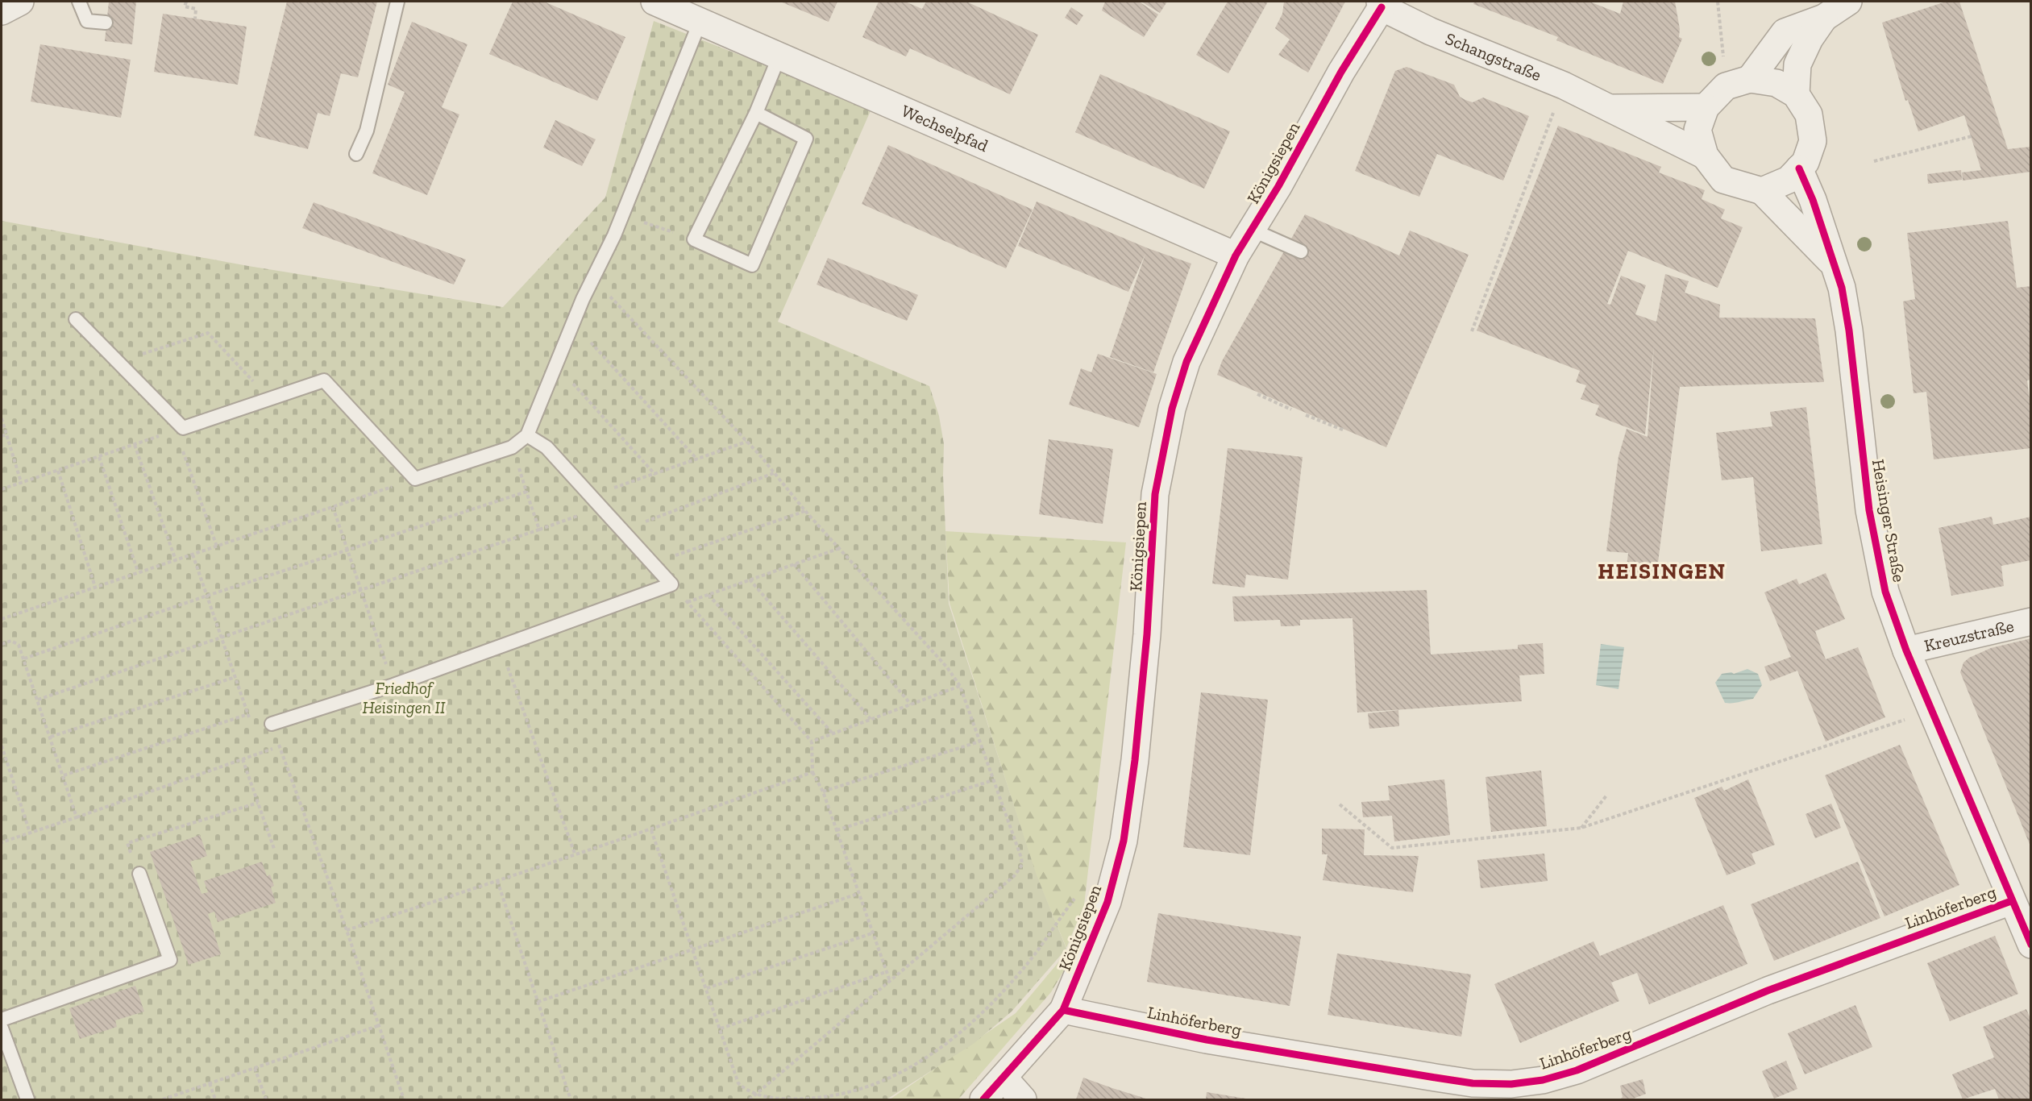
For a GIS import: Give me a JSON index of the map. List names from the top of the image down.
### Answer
{
  "streets": {
    "street": [
      "Schangstraße",
      "Wechselpfad",
      "Königsiepen",
      "Heisinger Straße",
      "Kreuzstraße",
      "Linhöferberg"
    ]
  },
  "crossings": [
    ["Schangstraße", "Königsiepen"],
    ["Schangstraße", "Heisinger Straße"],
    ["Wechselpfad", "Königsiepen"],
    ["Königsiepen", "Linhöferberg"],
    ["Heisinger Straße", "Kreuzstraße"],
    ["Heisinger Straße", "Linhöferberg"]
  ],
  "districts": ["HEISINGEN"],
  "parks": ["Friedhof Heisingen II"]
}
